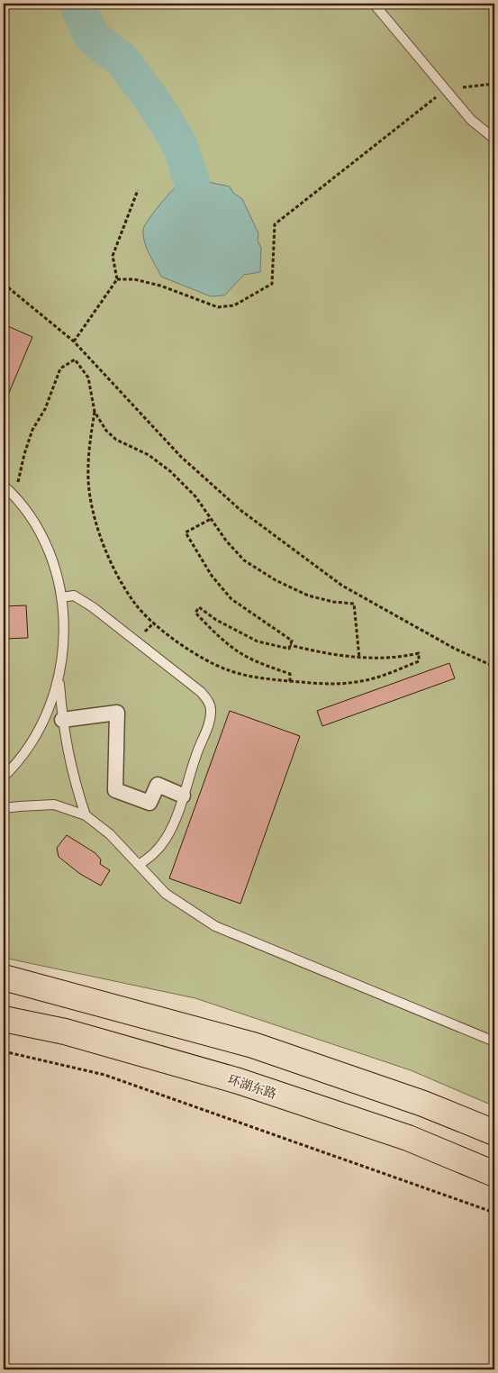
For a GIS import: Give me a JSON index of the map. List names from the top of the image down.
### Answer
{
  "streets": {
    "main road": ["环湖东路"]
  }
}
